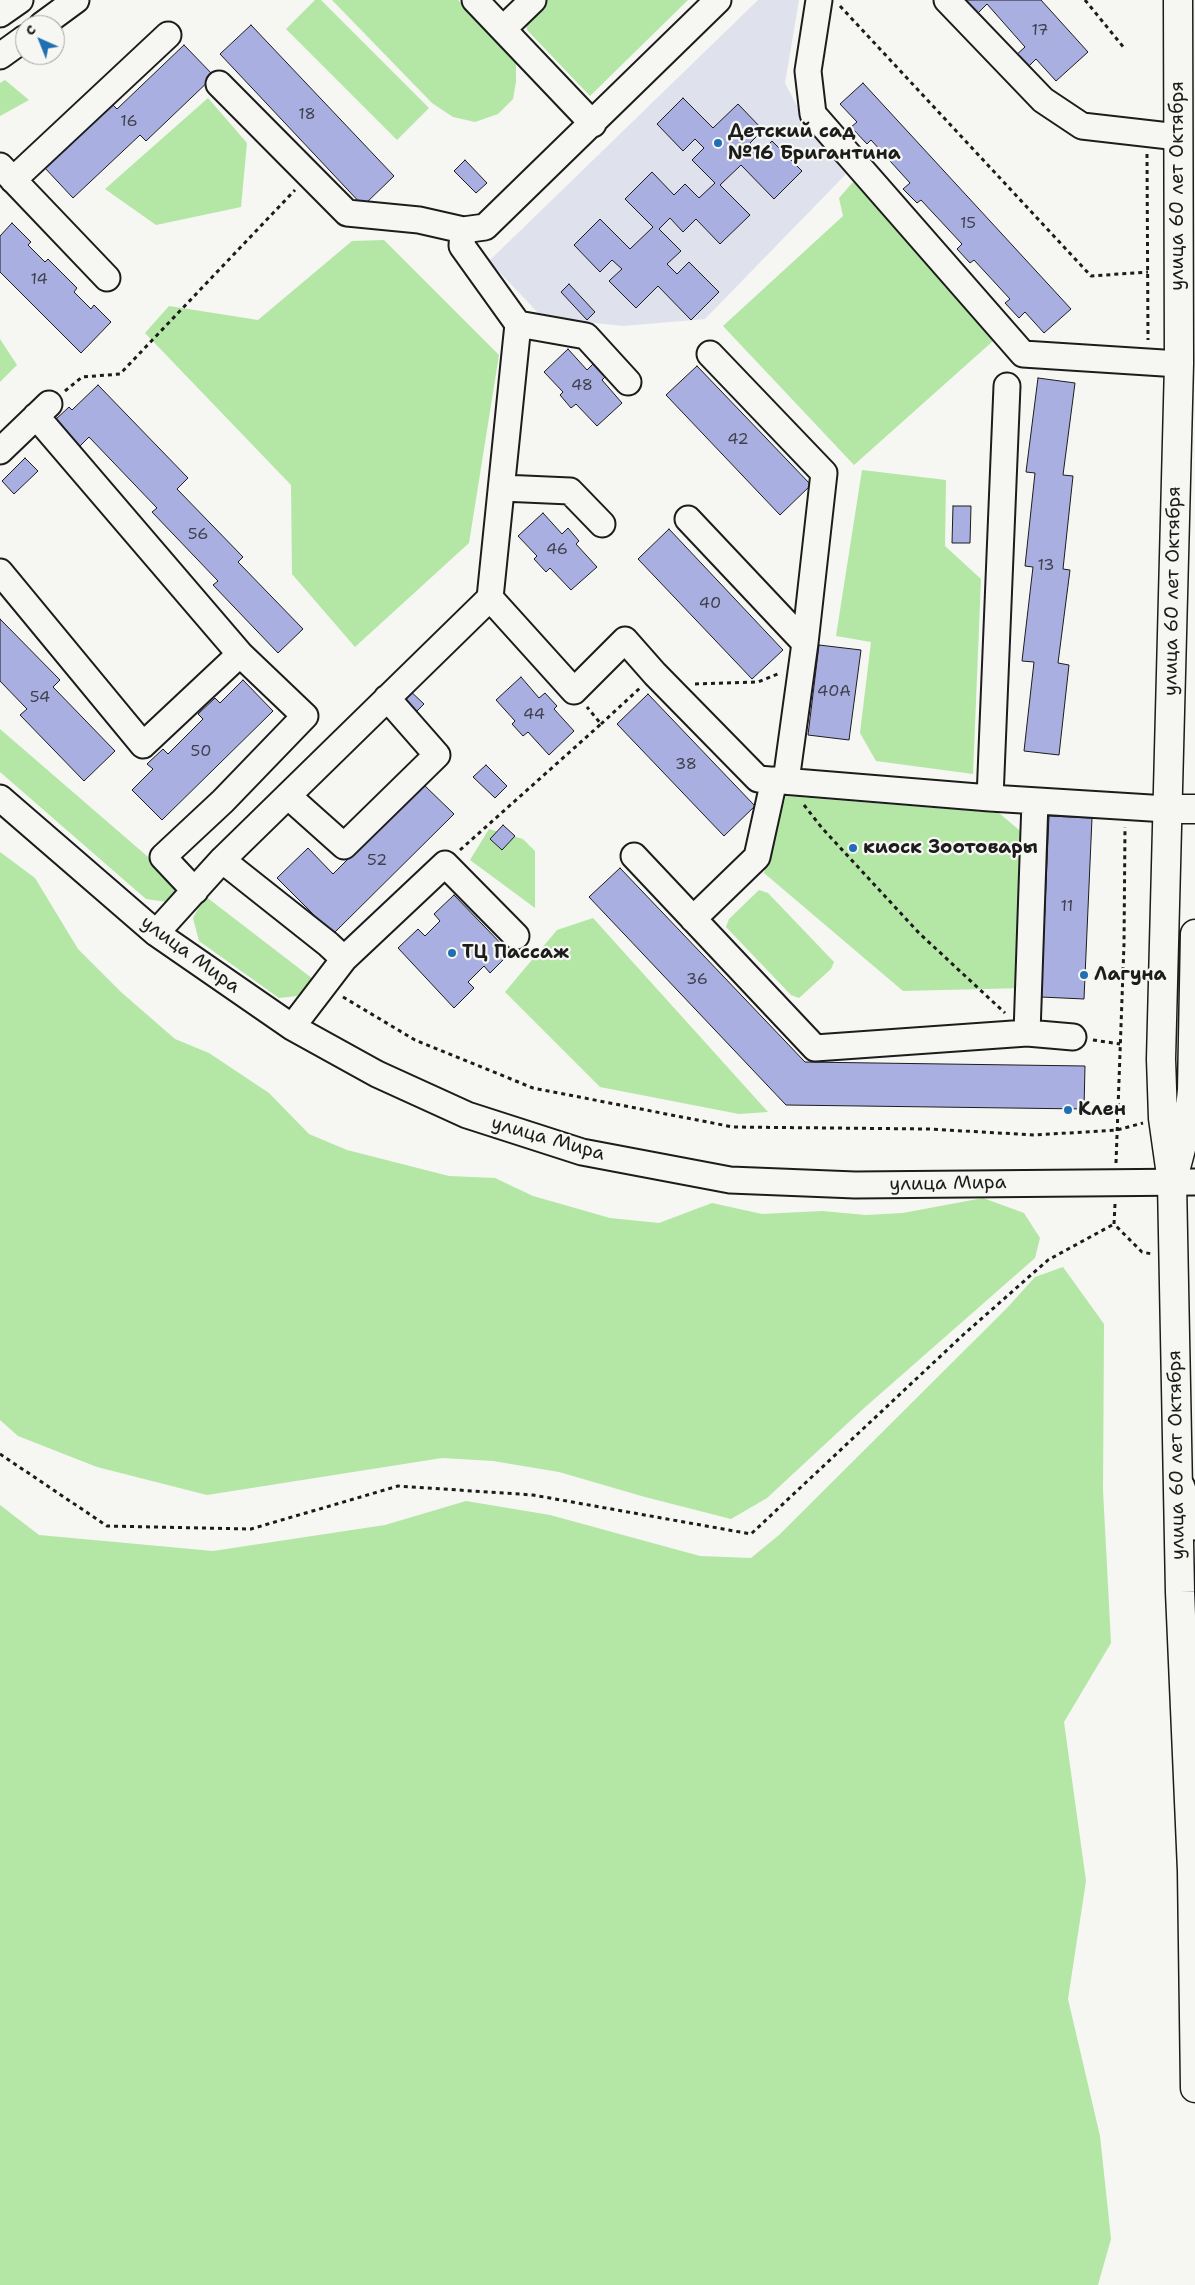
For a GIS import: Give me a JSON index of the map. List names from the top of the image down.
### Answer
{
  "streets": {
    "main road": ["улица 60 лет Октября"],
    "street": ["улица Мира"]
  },
  "crossings": [
    ["улица 60 лет Октября", "улица Мира"]
  ],
  "places": [
    "Детский сад №16 Бригантина",
    "киоск Зоотовары",
    "ТЦ Пассаж",
    "Лагуна",
    "Клен"
  ],
  "house_numbers": [
    "17",
    "18",
    "16",
    "15",
    "14",
    "48",
    "42",
    "56",
    "46",
    "13",
    "40",
    "40А",
    "54",
    "44",
    "50",
    "38",
    "52",
    "11",
    "36"
  ],
  "north": "top left"
}
